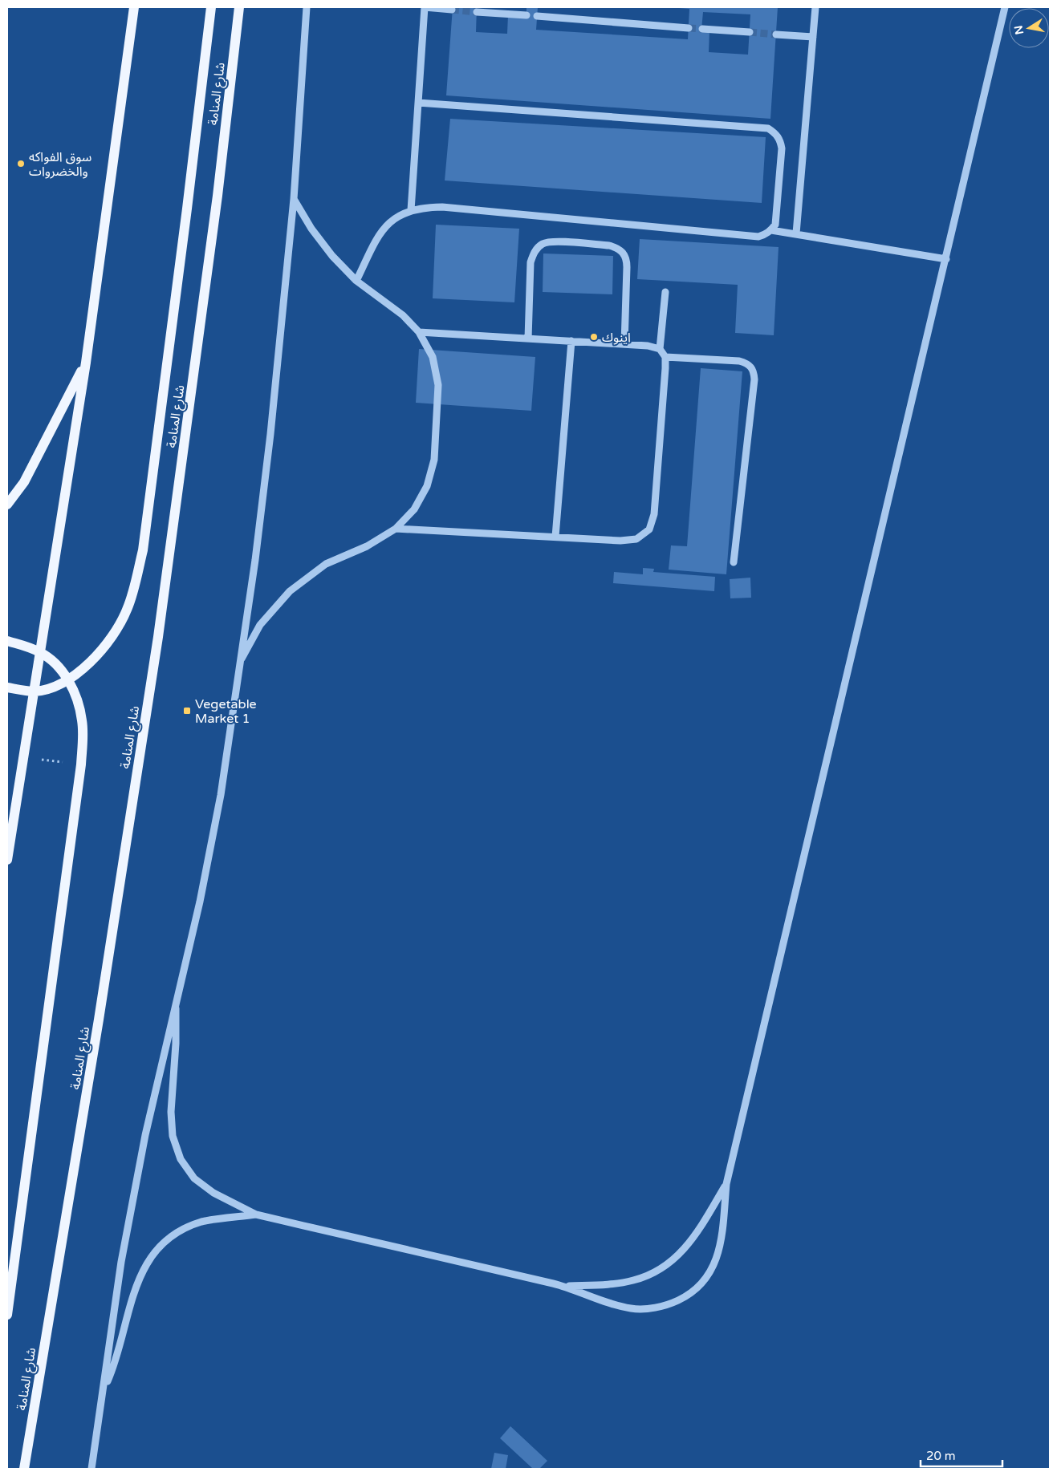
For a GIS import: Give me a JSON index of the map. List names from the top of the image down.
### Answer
{
  "streets": {
    "main road": ["شارع المنامة"]
  },
  "places": {
    "other": ["سوق الفواكه والخضروات", "اينوك"],
    "transit": ["Vegetable Market 1"]
  },
  "scale_bar": "20 m",
  "north": "left"
}
